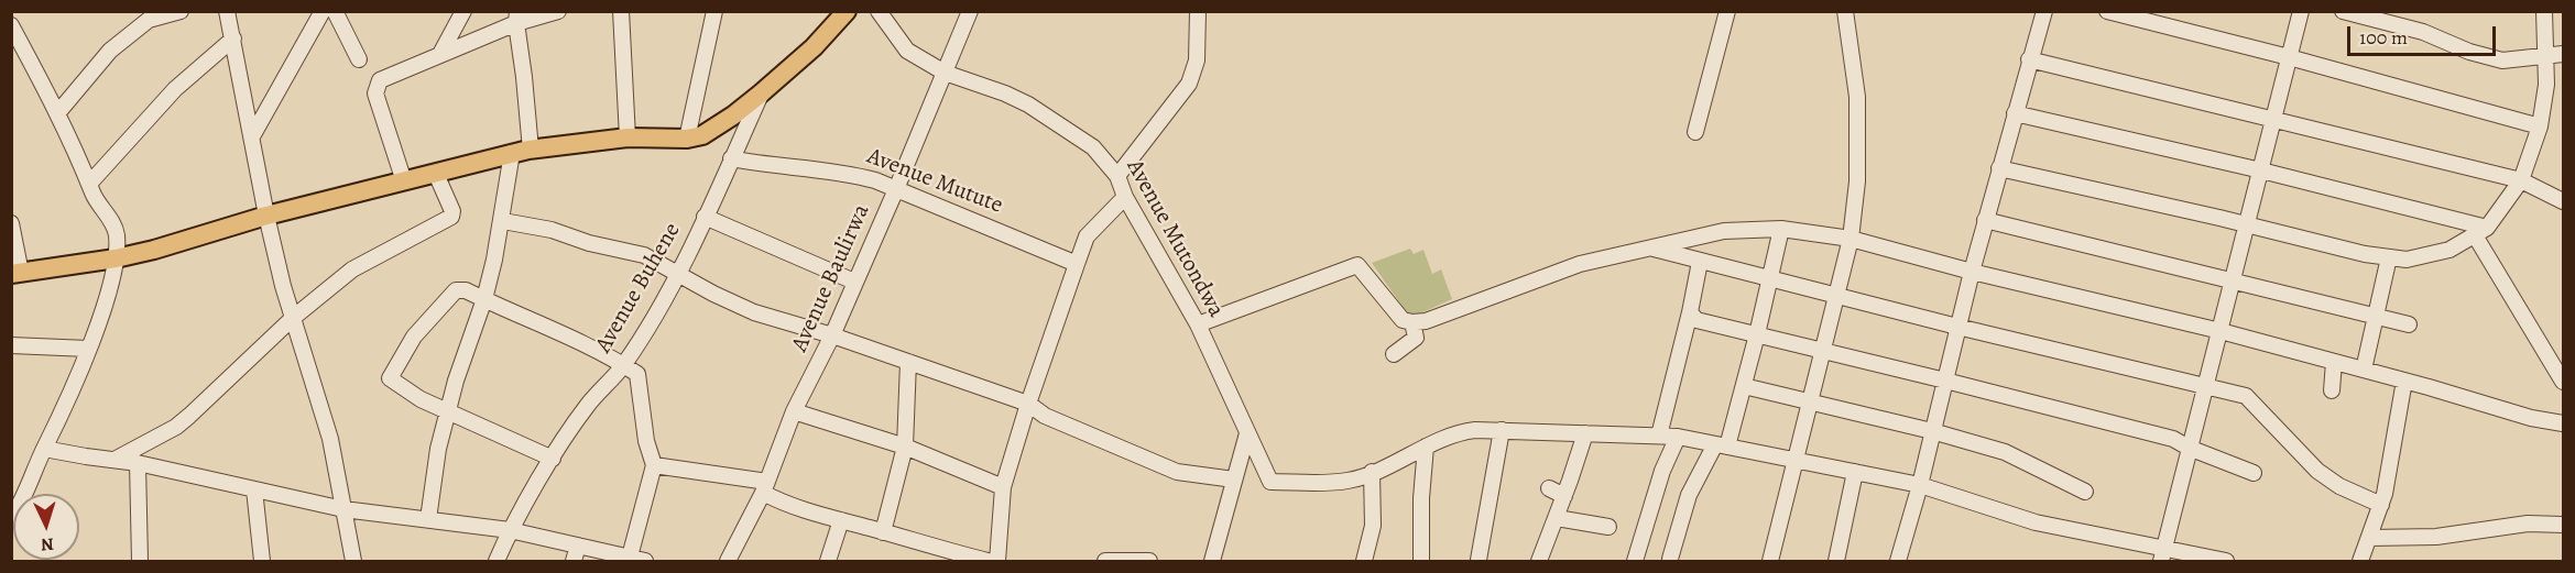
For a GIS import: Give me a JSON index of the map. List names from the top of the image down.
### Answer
{
  "streets": {
    "street": [
      "Avenue Mutute",
      "Avenue Mutondwa",
      "Avenue Baulirwa",
      "Avenue Buhene"
    ]
  },
  "crossings": [
    ["Avenue Mutute", "Avenue Baulirwa"],
    ["Avenue Mutute", "Avenue Buhene"],
    ["Avenue Mutondwa", "Avenue Baulirwa"]
  ],
  "scale_bar": "100 m",
  "north": "bottom"
}
